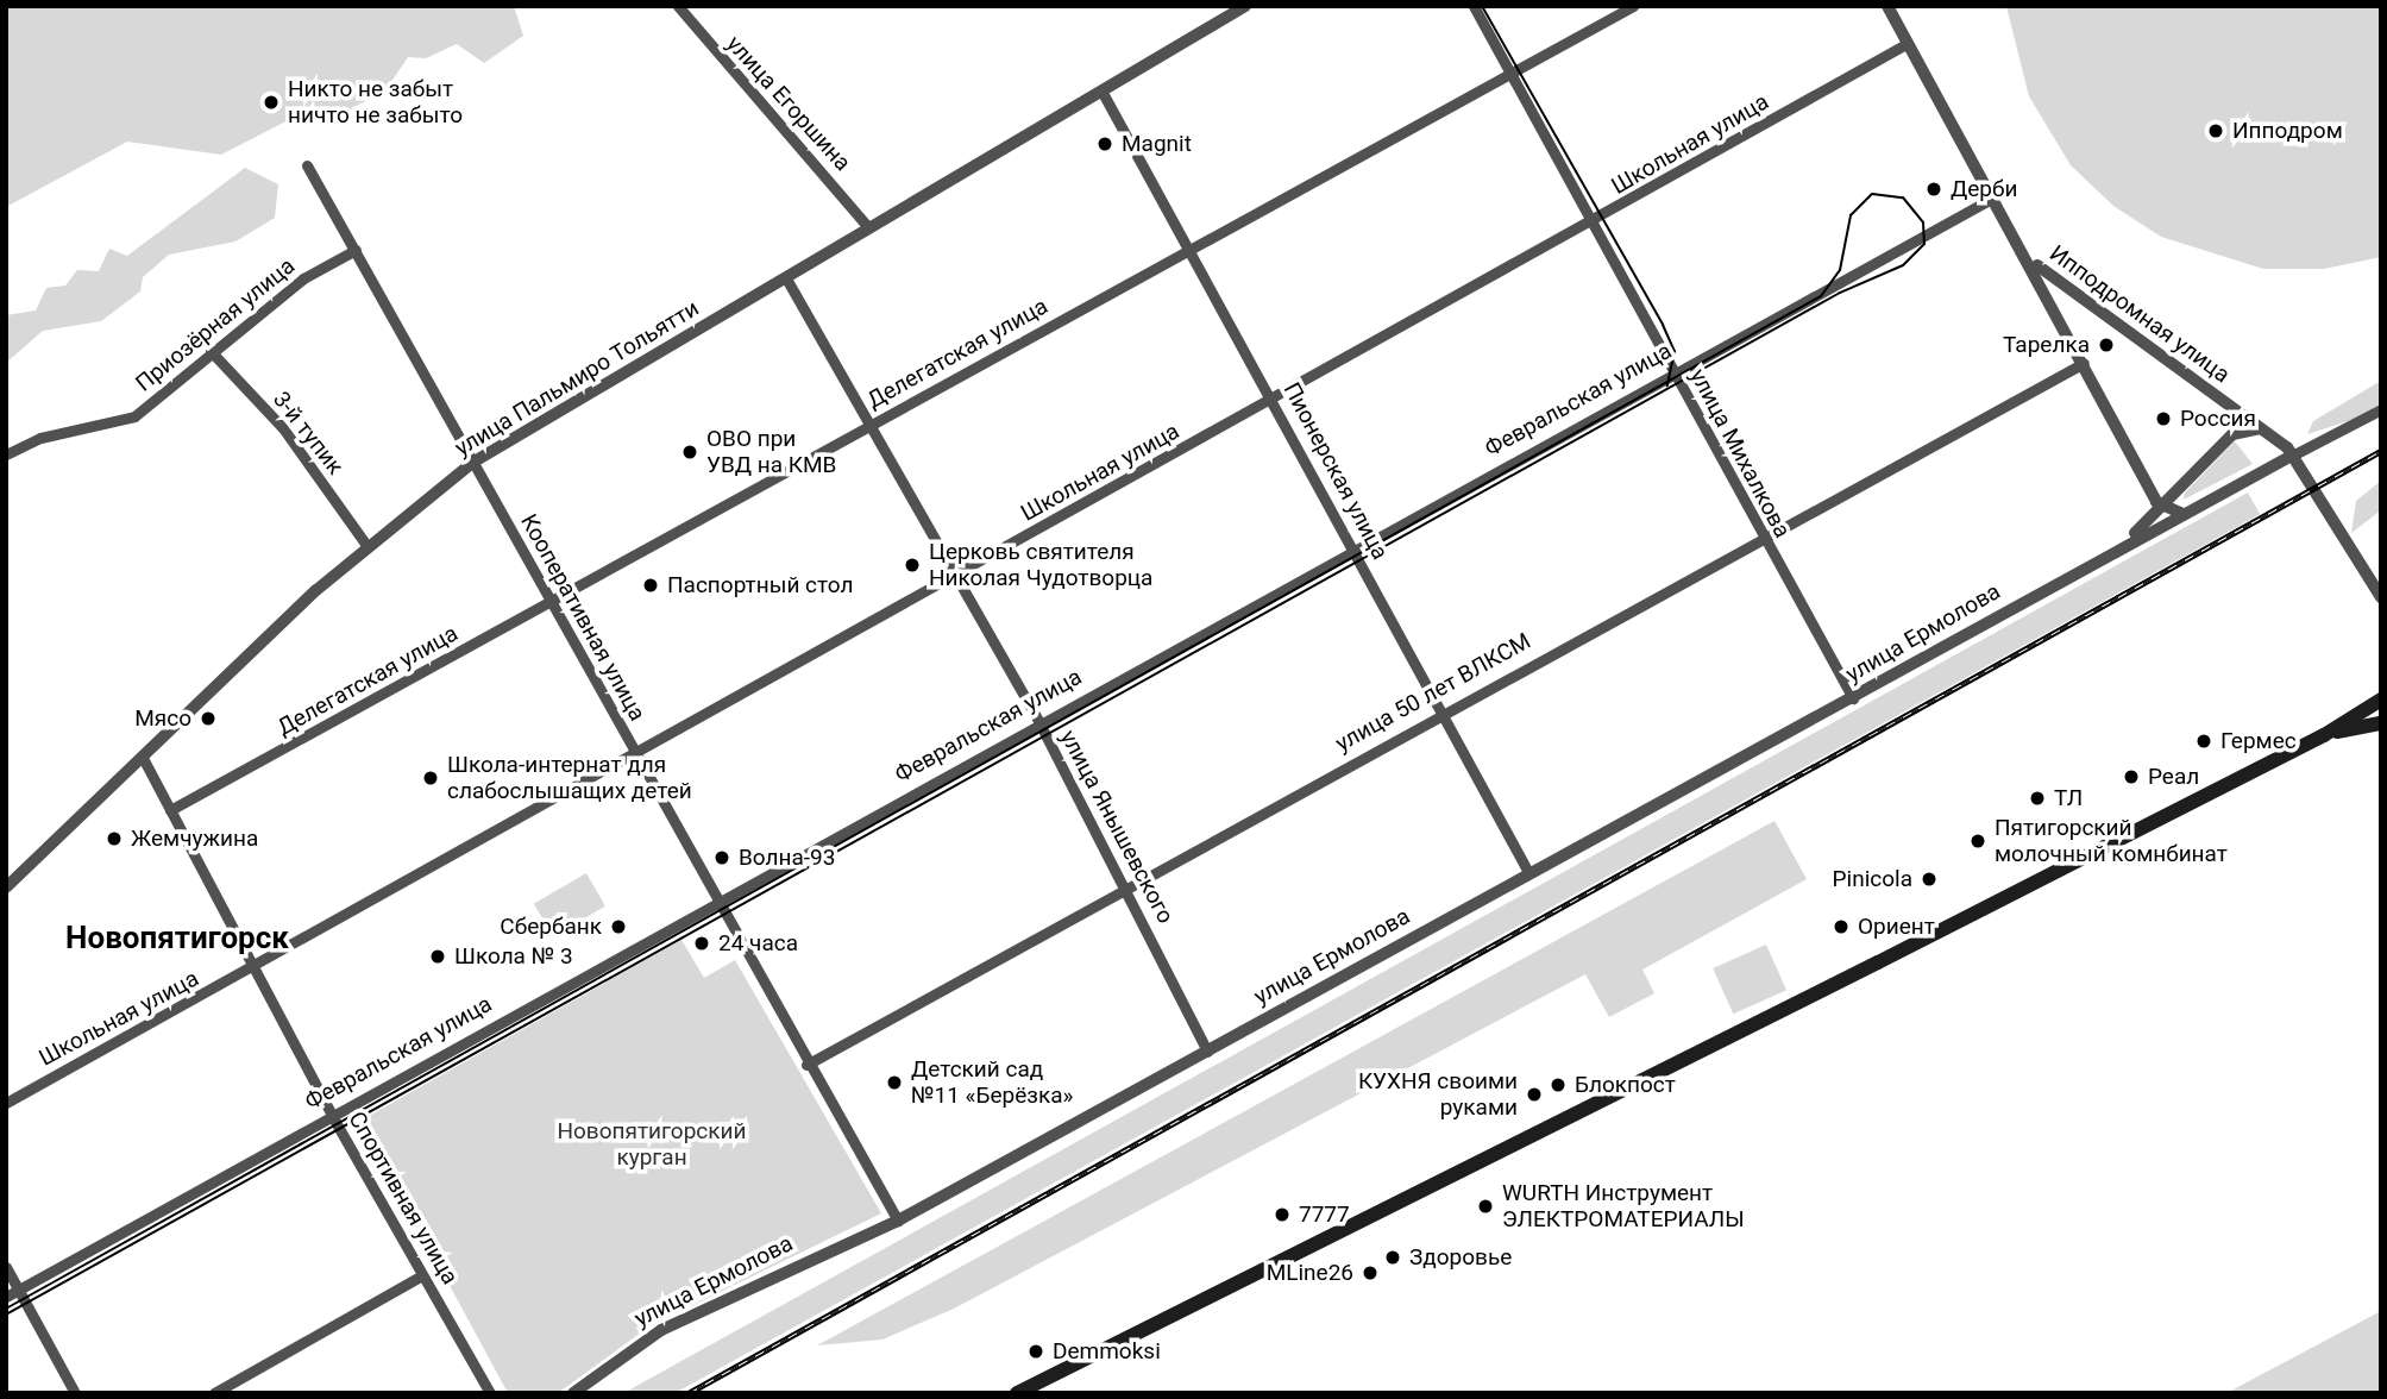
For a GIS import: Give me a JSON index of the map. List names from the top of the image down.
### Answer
{
  "streets": {
    "street": [
      "улица Егоршина",
      "Школьная улица",
      "Ипподромная улица",
      "Приозёрная улица",
      "Делегатская улица",
      "улица Пальмиро Тольятти",
      "Февральская улица",
      "3-й тупик",
      "улица Михалкова",
      "Пионерская улица",
      "Кооперативная улица",
      "улица Ермолова",
      "улица 50 лет ВЛКСМ",
      "улица Янышевского",
      "Спортивная улица"
    ]
  },
  "crossings": [
    ["улица Егоршина", "улица Пальмиро Тольятти"],
    ["Школьная улица", "Ипподромная улица"],
    ["Школьная улица", "улица Михалкова"],
    ["Школьная улица", "Пионерская улица"],
    ["Школьная улица", "Кооперативная улица"],
    ["Школьная улица", "улица Янышевского"],
    ["Школьная улица", "Спортивная улица"],
    ["Ипподромная улица", "Февральская улица"],
    ["Ипподромная улица", "улица Ермолова"],
    ["Ипподромная улица", "улица 50 лет ВЛКСМ"],
    ["Приозёрная улица", "3-й тупик"],
    ["Приозёрная улица", "Кооперативная улица"],
    ["Делегатская улица", "улица Михалкова"],
    ["Делегатская улица", "Пионерская улица"],
    ["Делегатская улица", "Кооперативная улица"],
    ["Делегатская улица", "улица Янышевского"],
    ["Делегатская улица", "Спортивная улица"],
    ["улица Пальмиро Тольятти", "3-й тупик"],
    ["улица Пальмиро Тольятти", "Пионерская улица"],
    ["улица Пальмиро Тольятти", "Кооперативная улица"],
    ["улица Пальмиро Тольятти", "улица Янышевского"],
    ["улица Пальмиро Тольятти", "Спортивная улица"],
    ["Февральская улица", "улица Михалкова"],
    ["Февральская улица", "Пионерская улица"],
    ["Февральская улица", "Кооперативная улица"],
    ["Февральская улица", "улица Янышевского"],
    ["Февральская улица", "Спортивная улица"],
    ["улица Михалкова", "улица Ермолова"],
    ["улица Михалкова", "улица 50 лет ВЛКСМ"],
    ["Пионерская улица", "улица Ермолова"],
    ["Пионерская улица", "улица 50 лет ВЛКСМ"],
    ["Кооперативная улица", "улица Ермолова"],
    ["Кооперативная улица", "улица 50 лет ВЛКСМ"],
    ["улица Ермолова", "улица Янышевского"],
    ["улица 50 лет ВЛКСМ", "улица Янышевского"]
  ],
  "districts": ["Новопятигорск"],
  "parks": ["Новопятигорский курган"],
  "places": [
    "Никто не забыт ничто не забыто",
    "Ипподpом",
    "Magnit",
    "Дерби",
    "Тарелка",
    "Россия",
    "ОВО при УВД на КМВ",
    "Церковь святителя Николая Чудотворца",
    "Паспортный стол",
    "Мясо",
    "Гермес",
    "Реал",
    "Школа-интернат для слабослышащих детей",
    "ТЛ",
    "Жемчужина",
    "Пятигорский молочный комнбинат",
    "Волна-93",
    "Pinicola",
    "Сбербанк",
    "Ориент",
    "24 часа",
    "Школа № 3",
    "Детский сад №11 «Берёзка»",
    "Блокпост",
    "КУХНЯ своими руками",
    "WURTH Инструмент ЭЛЕКТРОМАТЕРИАЛЫ",
    "7777",
    "Здоровье",
    "MLine26",
    "Demmoksi"
  ]
}
